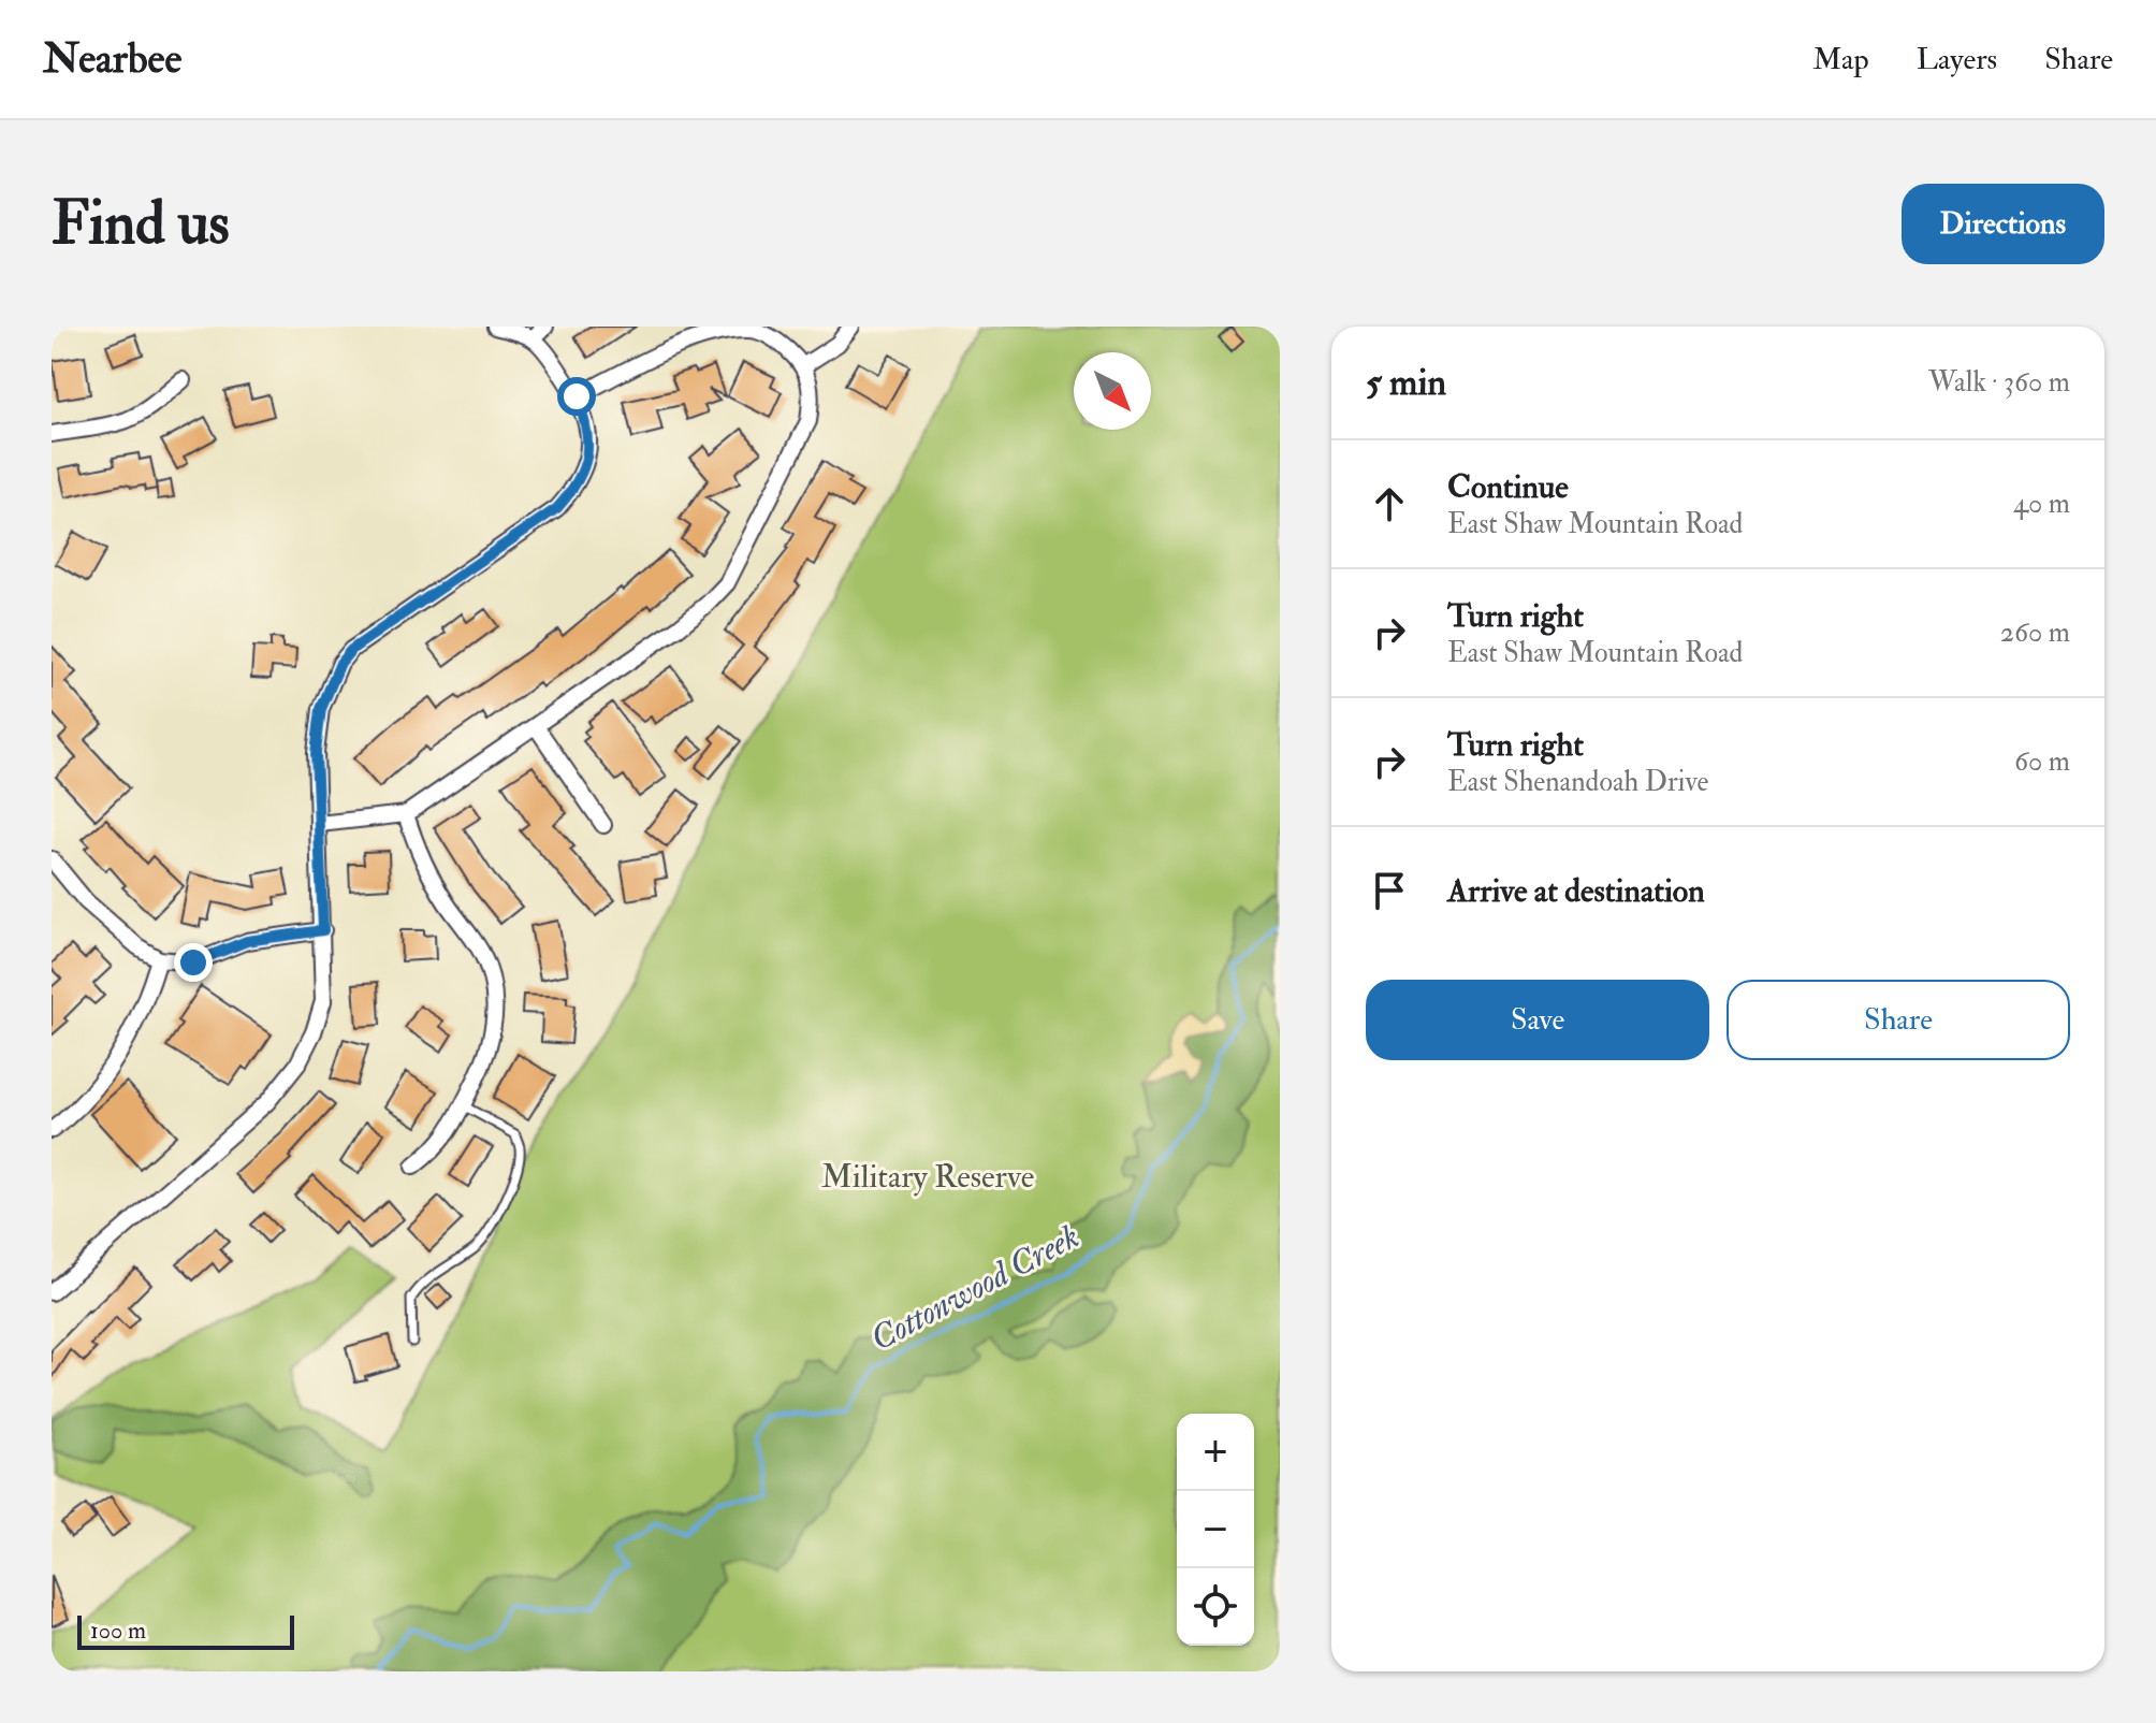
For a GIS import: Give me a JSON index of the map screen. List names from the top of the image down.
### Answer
{
  "water": ["Cottonwood Creek"],
  "parks": ["Military Reserve"],
  "scale_bar": "100 m",
  "north": "bottom right",
  "page": {
    "header": "Nearbee",
    "nav": ["Map", "Layers", "Share"],
    "buttons": [
      "Directions",
      ["Save", "Share"]
    ],
    "title": "Find us",
    "heading": ["5 min", "Walk · 360 m"],
    "list": [
      ["Continue", "East Shaw Mountain Road", "40 m"],
      ["Turn right", "East Shaw Mountain Road", "260 m"],
      ["Turn right", "East Shenandoah Drive", "60 m"],
      "Arrive at destination"
    ],
    "map_buttons": ["+", "−"],
    "scale": "100 m"
  }
}
